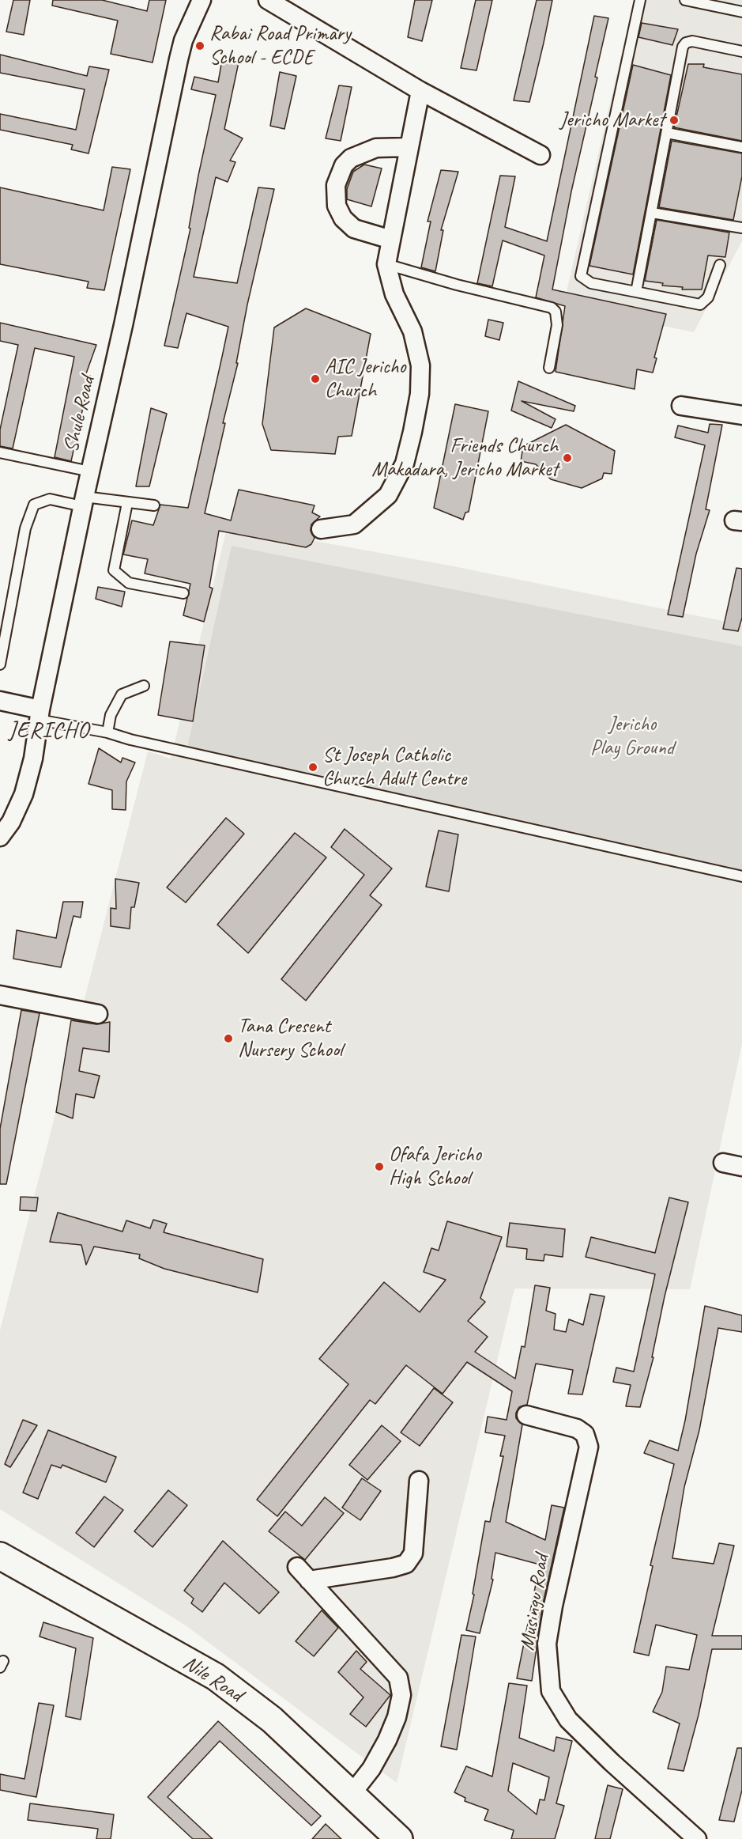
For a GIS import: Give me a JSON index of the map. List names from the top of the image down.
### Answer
{
  "streets": {
    "street": ["Shule Road", "Musingu Road", "Nile Road"]
  },
  "districts": ["JERICHO"],
  "parks": ["Jericho Play Ground"],
  "places": [
    "Rabai Road Primary School - ECDE",
    "Jericho Market",
    "AIC Jericho Church",
    "Friends Church Makadara, Jericho Market",
    "St Joseph Catholic Church Adult Centre",
    "Tana Cresent Nursery School",
    "Ofafa Jericho High School"
  ]
}
